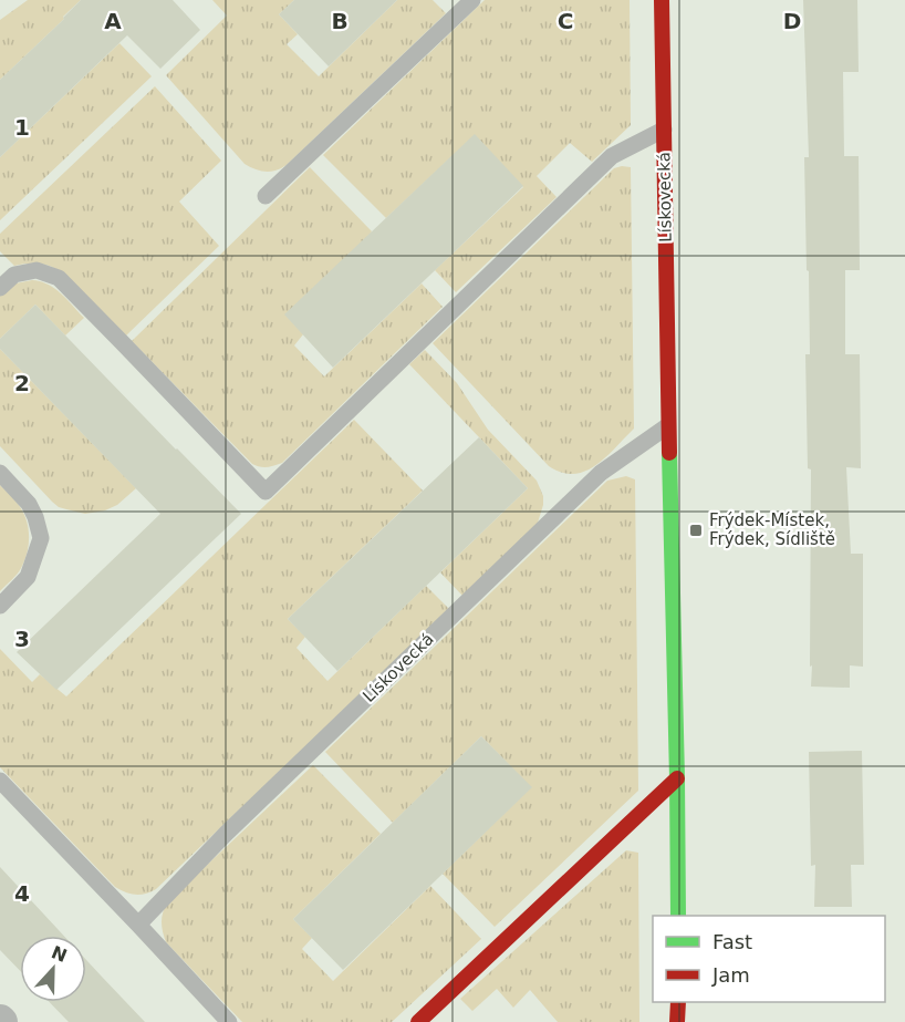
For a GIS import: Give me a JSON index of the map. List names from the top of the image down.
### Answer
{
  "streets": {
    "main road": ["Lískovecká"]
  },
  "places": {
    "transit": ["Frýdek-Místek, Frýdek, Sídliště"]
  },
  "legend": ["Fast", "Jam"],
  "north": "top",
  "grid": {
    "columns": [
      "A",
      "B",
      "C",
      "D"
    ],
    "rows": [
      "1",
      "2",
      "3",
      "4"
    ]
  }
}
